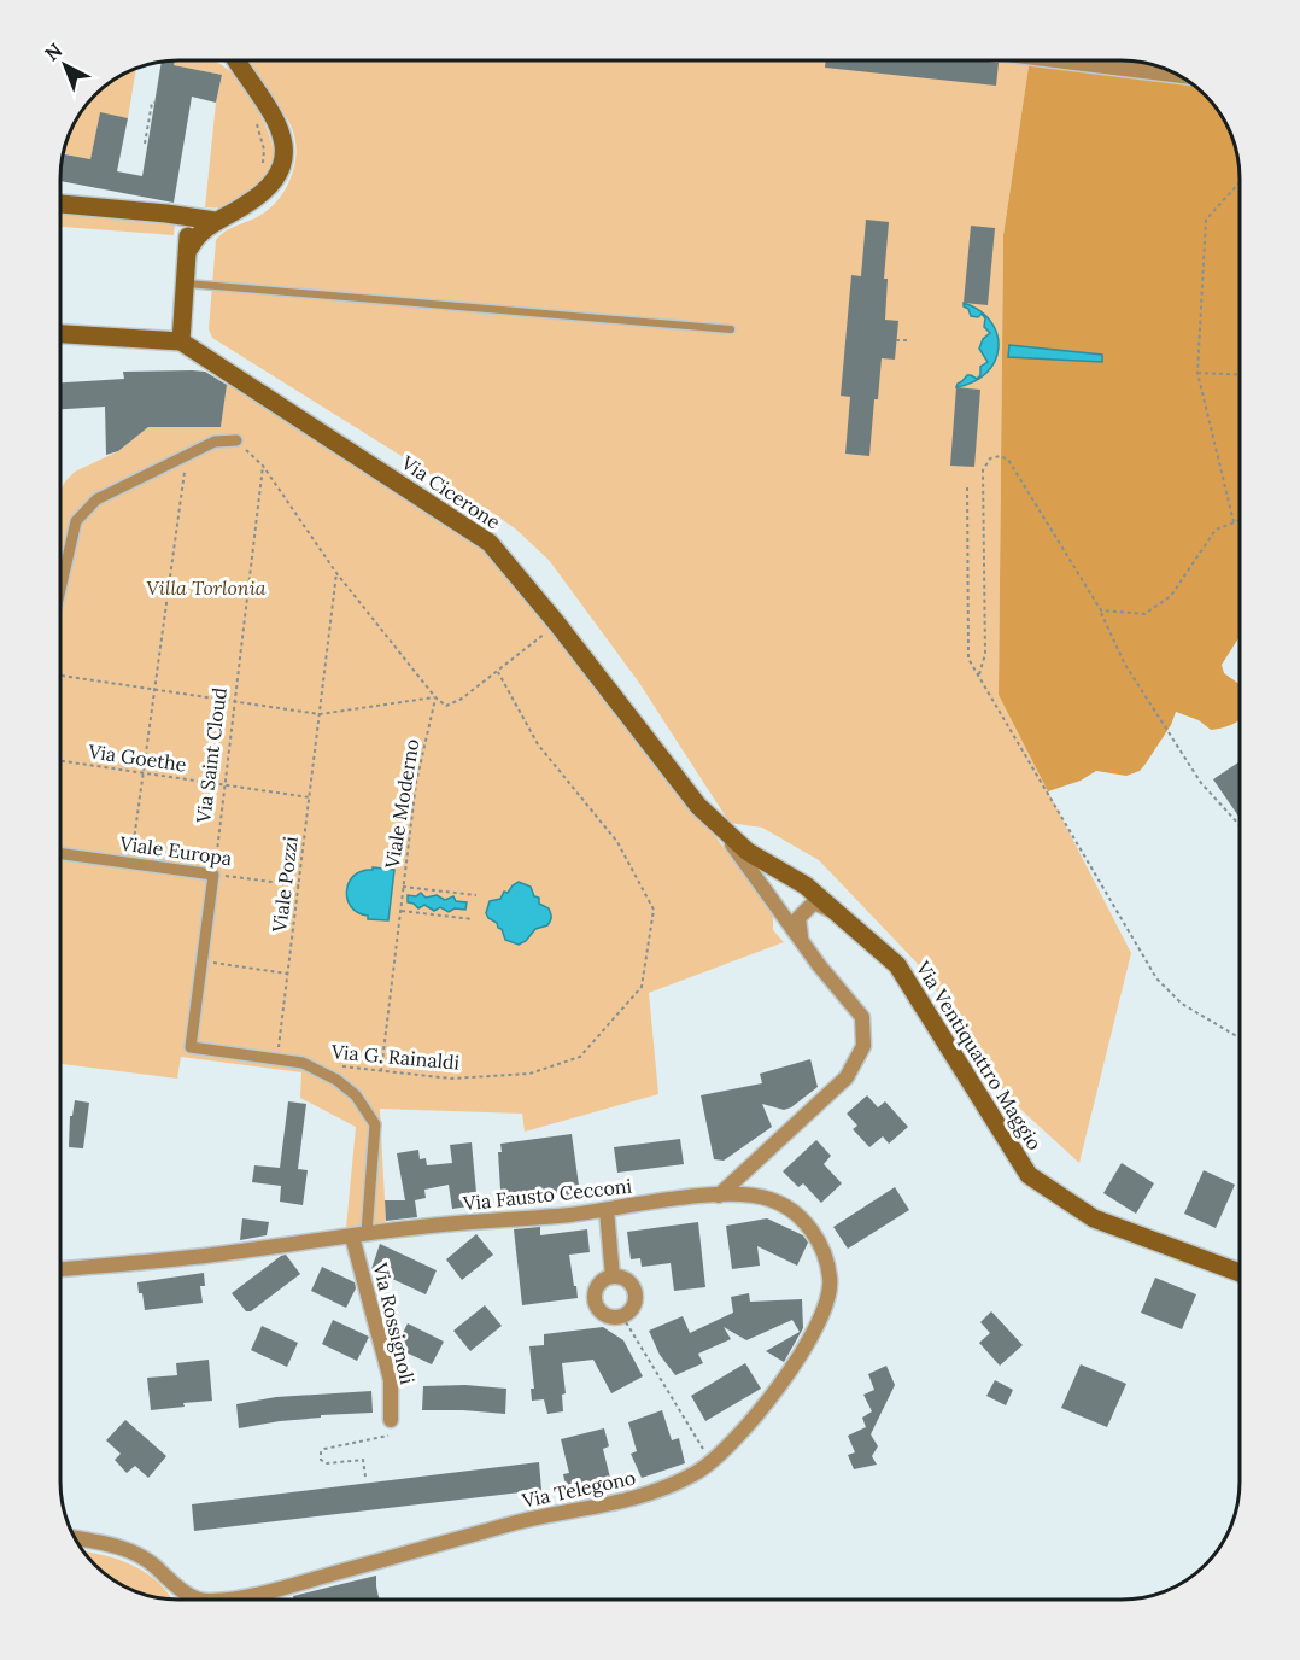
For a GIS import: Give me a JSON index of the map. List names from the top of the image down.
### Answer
{
  "streets": {
    "main road": ["Via Cicerone", "Via Ventiquattro Maggio"],
    "street": [
      "Viale Europa",
      "Via Fausto Cecconi",
      "Via Rossignoli",
      "Via Telegono"
    ],
    "path": [
      "Via Saint Cloud",
      "Via Goethe",
      "Viale Moderno",
      "Viale Pozzi",
      "Via G. Rainaldi"
    ]
  },
  "crossings": [
    ["Via Cicerone", "Via Ventiquattro Maggio"],
    ["Via Saint Cloud", "Via Goethe"],
    ["Via Saint Cloud", "Viale Europa"],
    ["Via Goethe", "Viale Pozzi"],
    ["Viale Moderno", "Via G. Rainaldi"],
    ["Viale Europa", "Viale Pozzi"],
    ["Via Fausto Cecconi", "Via Rossignoli"],
    ["Via Fausto Cecconi", "Via Telegono"]
  ],
  "parks": ["Villa Torlonia"],
  "north": "top left"
}
